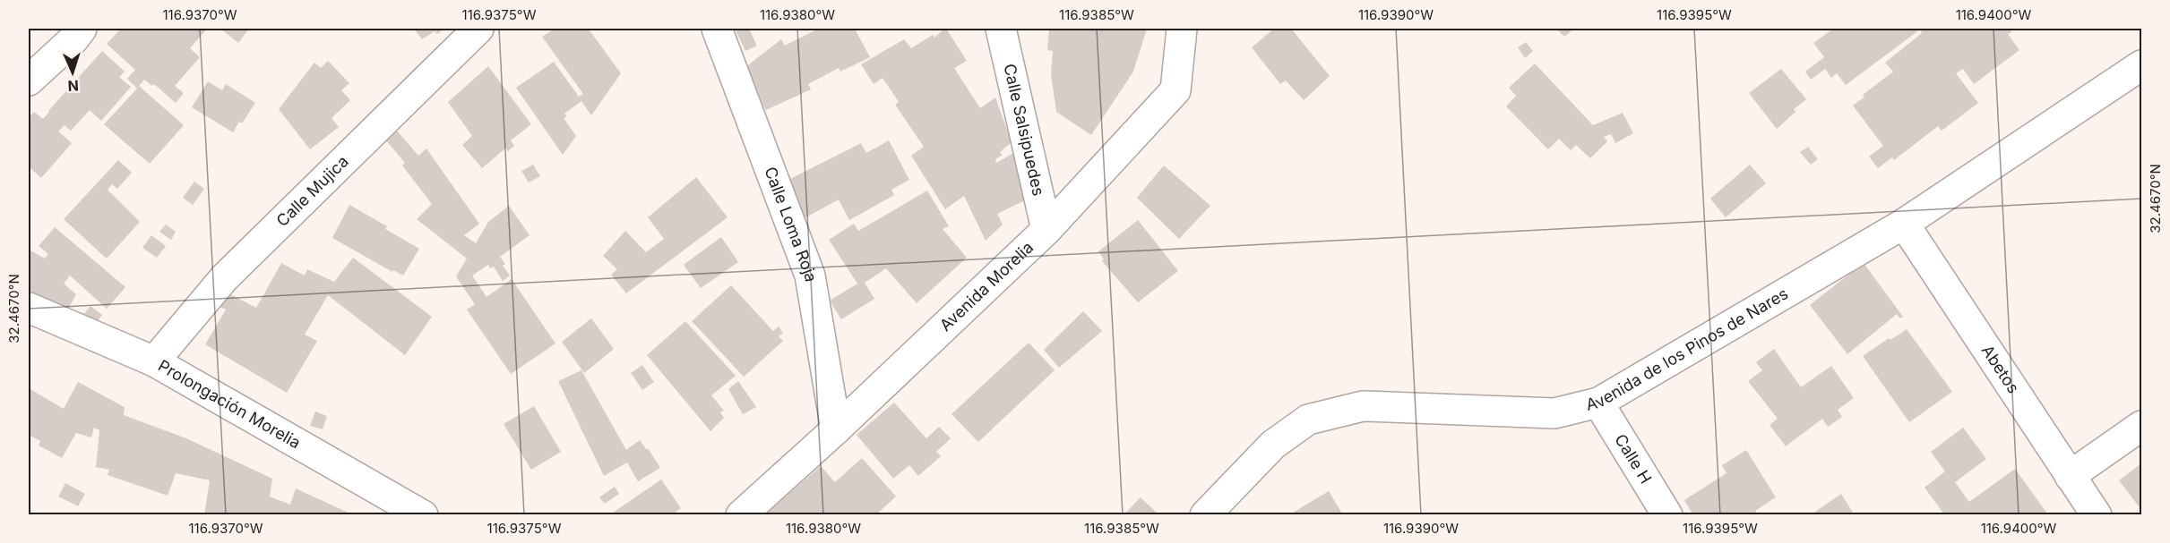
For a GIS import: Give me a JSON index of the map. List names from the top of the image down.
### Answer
{
  "streets": {
    "street": [
      "Calle Salsipuedes",
      "Calle Mujica",
      "Calle Loma Roja",
      "Avenida Morelia",
      "Avenida de los Pinos de Nares",
      "Abetos",
      "Prolongación Morelia",
      "Calle H"
    ]
  },
  "crossings": [
    ["Calle Salsipuedes", "Avenida Morelia"],
    ["Calle Mujica", "Prolongación Morelia"],
    ["Calle Loma Roja", "Avenida Morelia"],
    ["Avenida de los Pinos de Nares", "Abetos"],
    ["Avenida de los Pinos de Nares", "Calle H"]
  ],
  "north": "bottom",
  "coordinates": [
    "116.9370°W",
    "116.9375°W",
    "116.9380°W",
    "116.9385°W",
    "116.9390°W",
    "116.9395°W",
    "116.9400°W",
    "32.4670°N"
  ]
}
